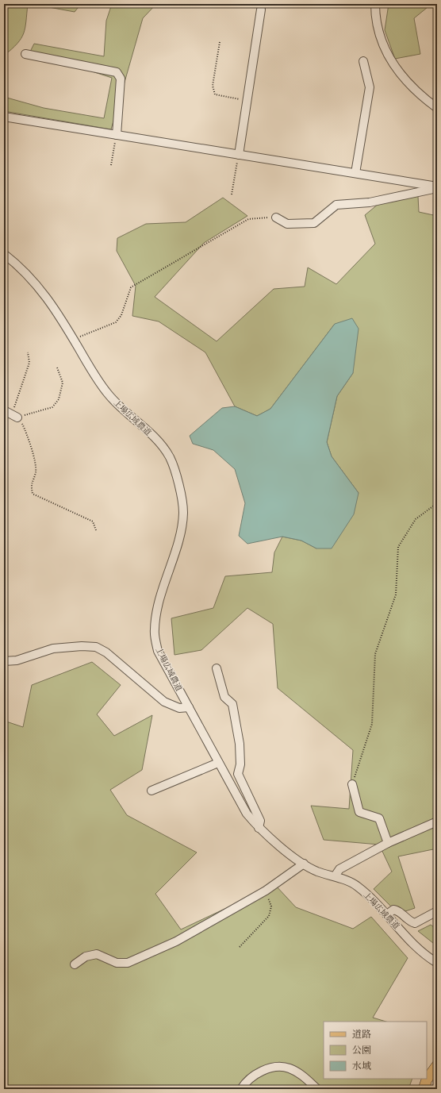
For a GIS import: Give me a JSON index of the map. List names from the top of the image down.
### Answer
{
  "streets": {
    "street": ["上場広域農道"]
  },
  "legend": ["道路", "公園", "水域"]
}
